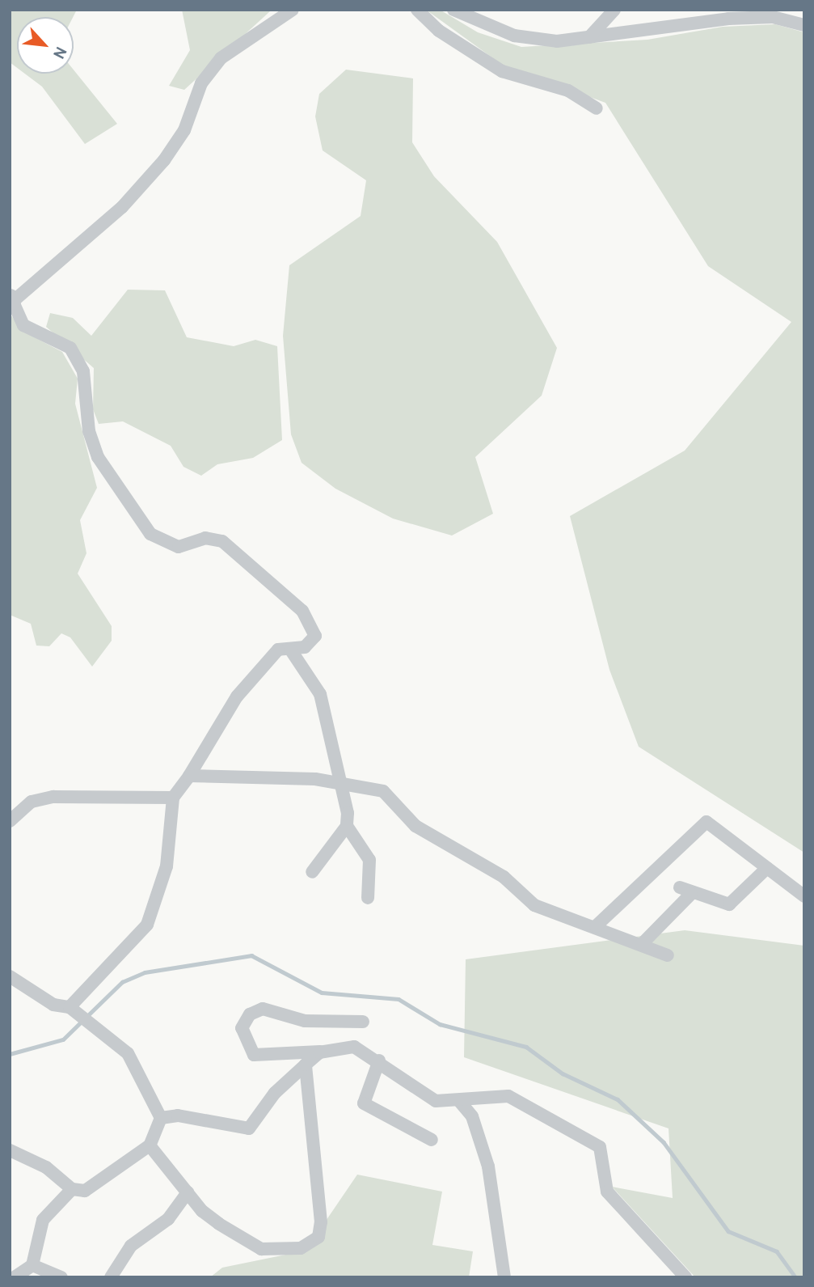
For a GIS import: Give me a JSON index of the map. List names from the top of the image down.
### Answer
{
  "north": "bottom right"
}
